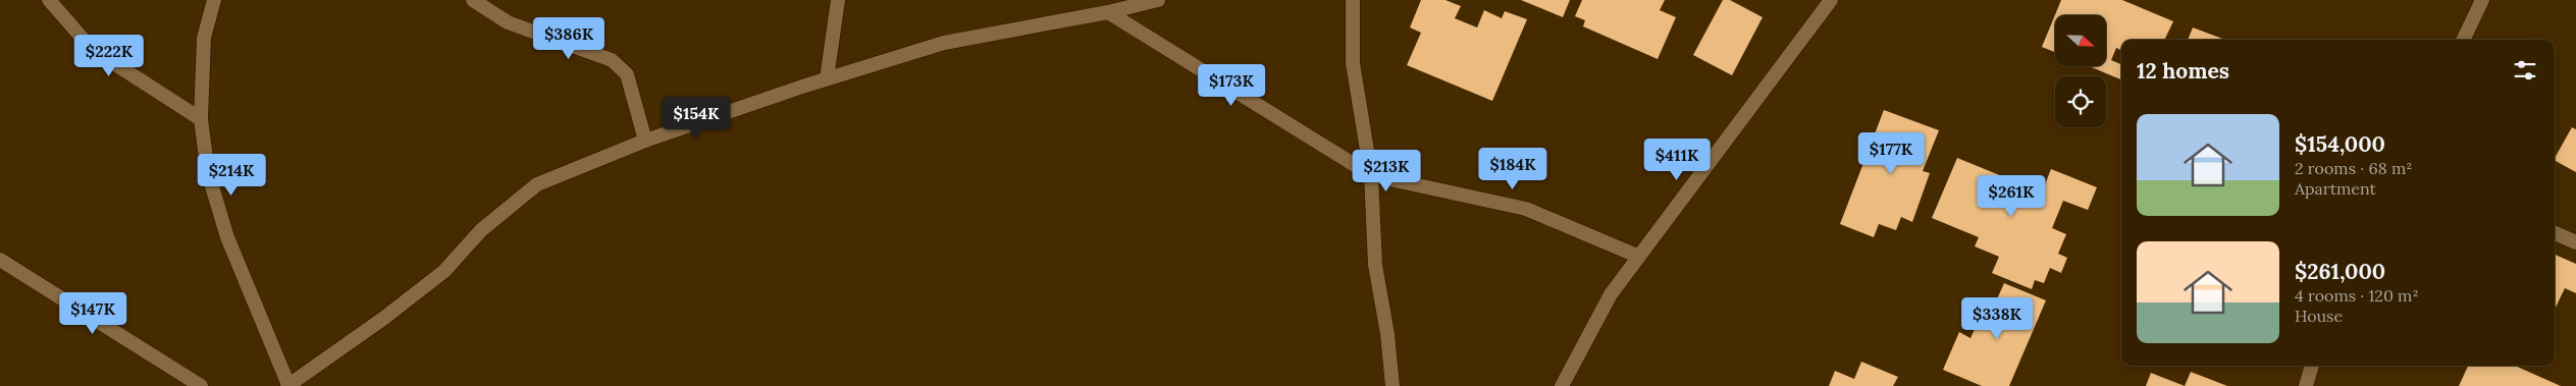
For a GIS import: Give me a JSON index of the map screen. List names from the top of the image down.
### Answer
{
  "north": "right",
  "page": {
    "price": [
      "$386K",
      "$222K",
      "$173K",
      "$154K",
      "$177K",
      "$411K",
      "$184K",
      "$213K",
      "$214K",
      "$261K",
      "$147K",
      "$338K"
    ],
    "heading": "12 homes",
    "list": [
      {
        "name": "$154,000",
        "note": "2 rooms · 68 m² · Apartment"
      },
      {
        "name": "$261,000",
        "note": "4 rooms · 120 m² · House"
      }
    ]
  }
}
